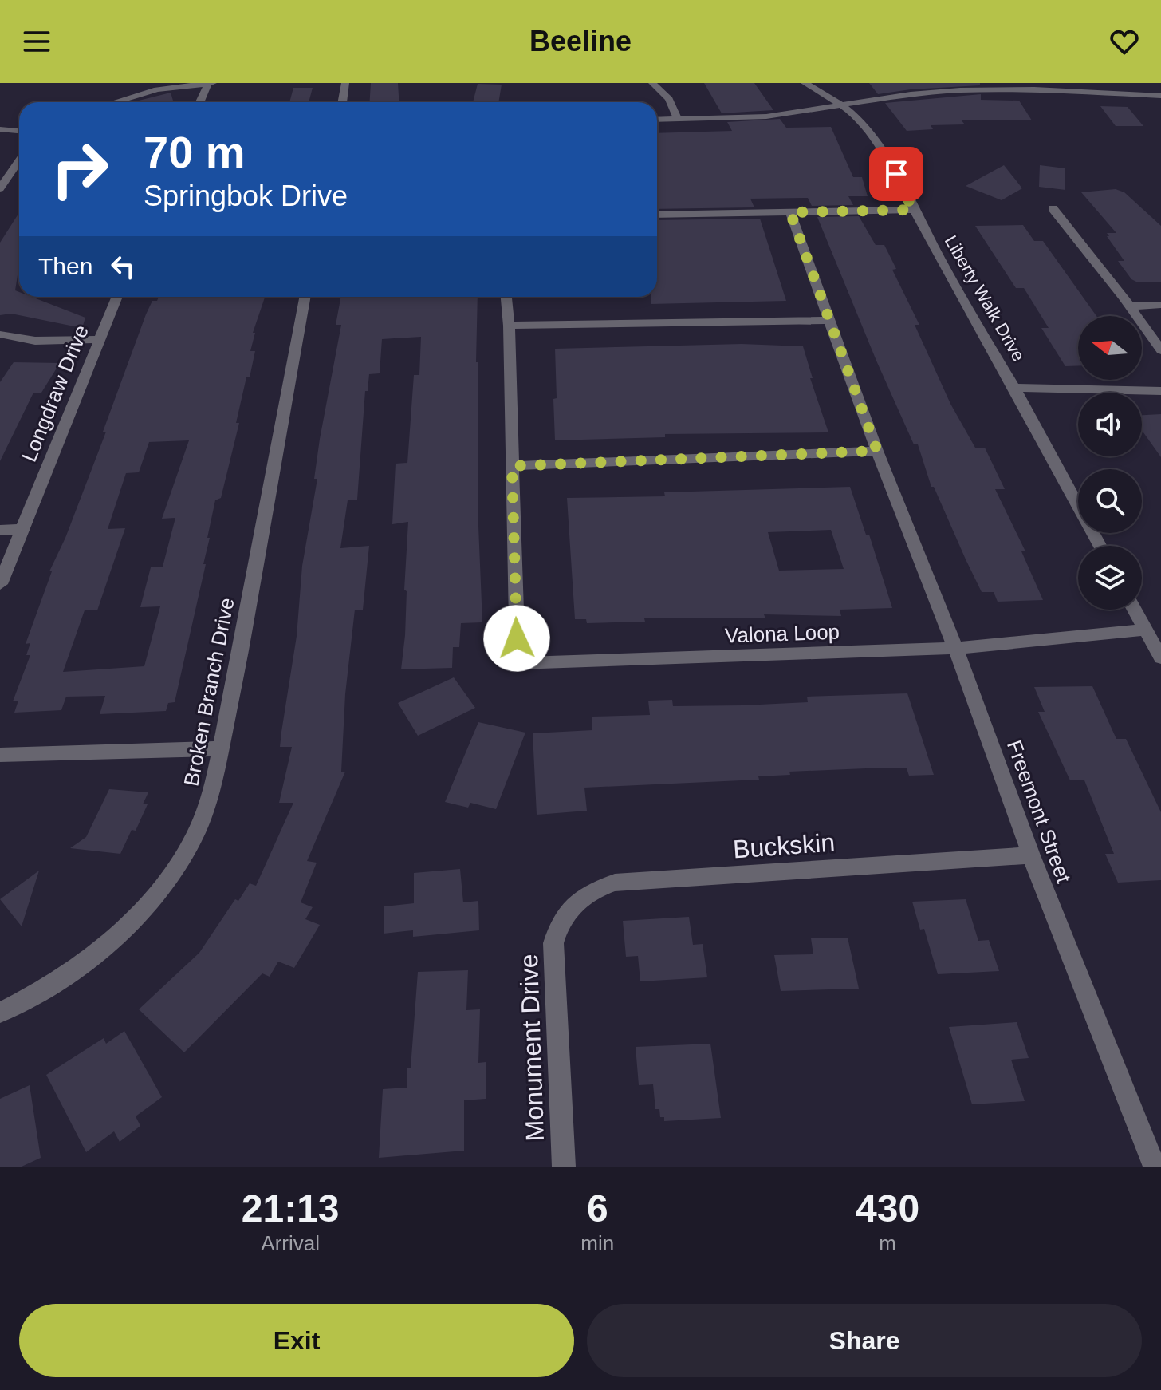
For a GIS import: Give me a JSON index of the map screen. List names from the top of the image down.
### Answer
{
  "streets": {
    "street": [
      "Liberty Walk Drive",
      "Longdraw Drive",
      "Valona Loop",
      "Broken Branch Drive",
      "Freemont Street",
      "Buckskin",
      "Monument Drive"
    ]
  },
  "crossings": [
    ["Valona Loop", "Freemont Street"],
    ["Freemont Street", "Buckskin"],
    ["Buckskin", "Monument Drive"]
  ],
  "north": "left",
  "page": {
    "header": "Beeline",
    "turn": ["70 m", "Springbok Drive"],
    "then": "Then",
    "eta": [
      "21:13",
      "Arrival",
      "6",
      "min",
      "430",
      "m"
    ],
    "buttons": ["Exit", "Share"]
  }
}
